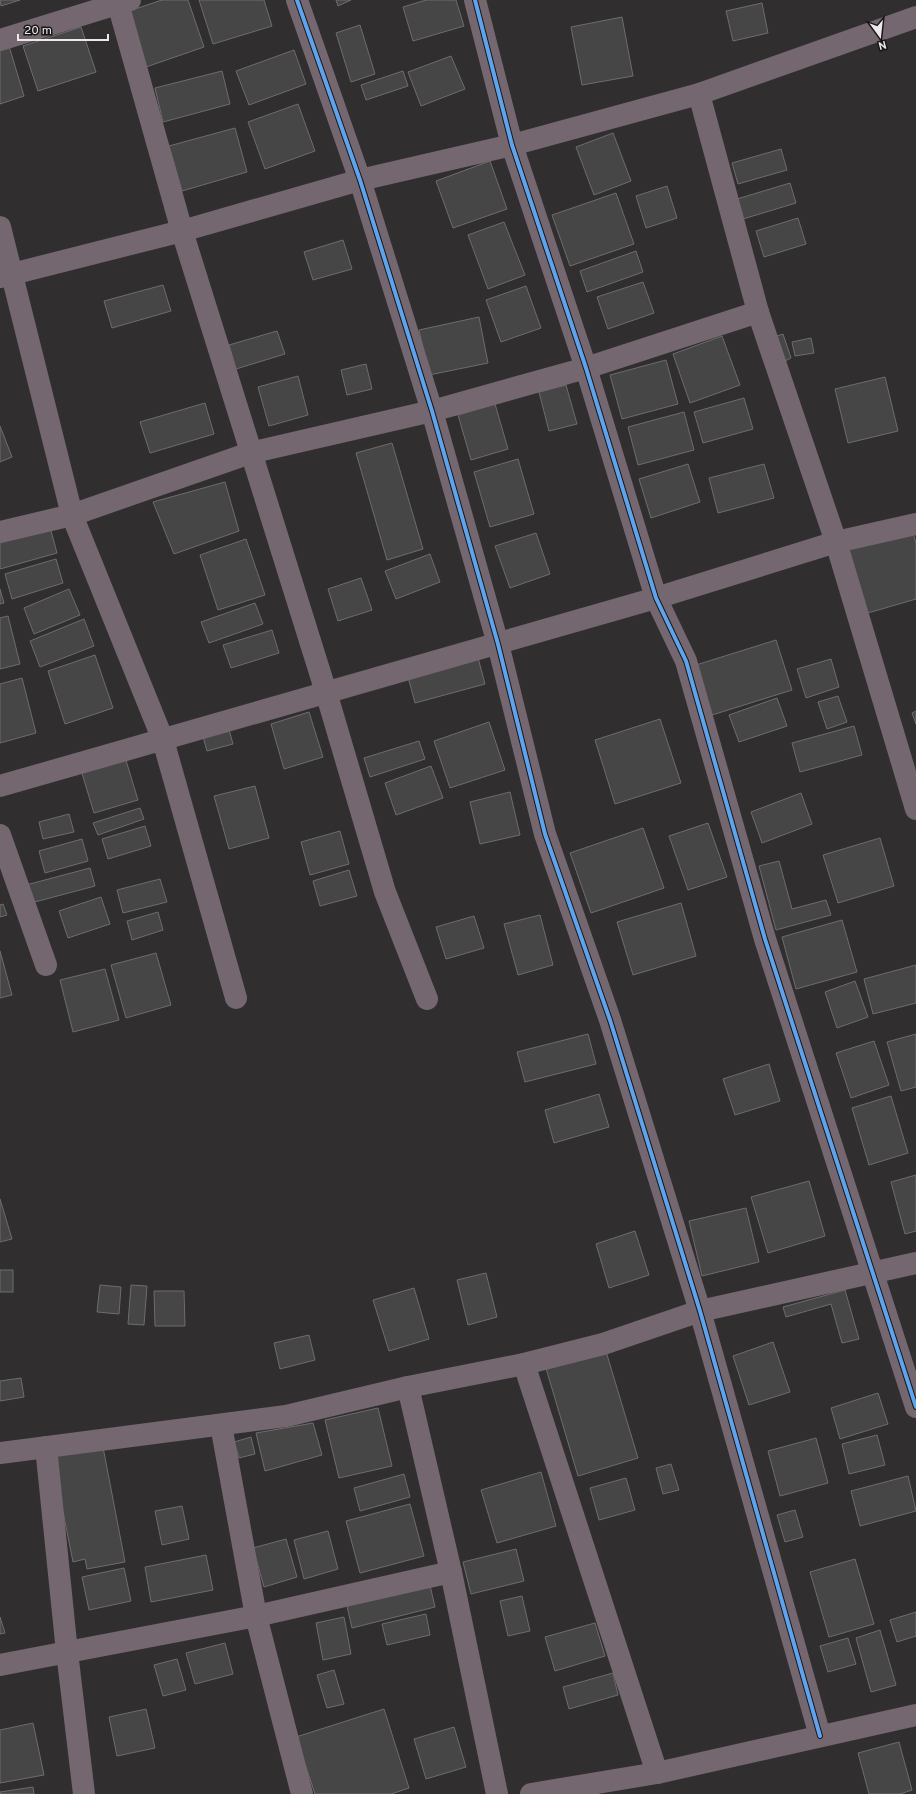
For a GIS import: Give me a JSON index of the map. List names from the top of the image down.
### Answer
{
  "scale_bar": "20 m",
  "north": "bottom"
}
